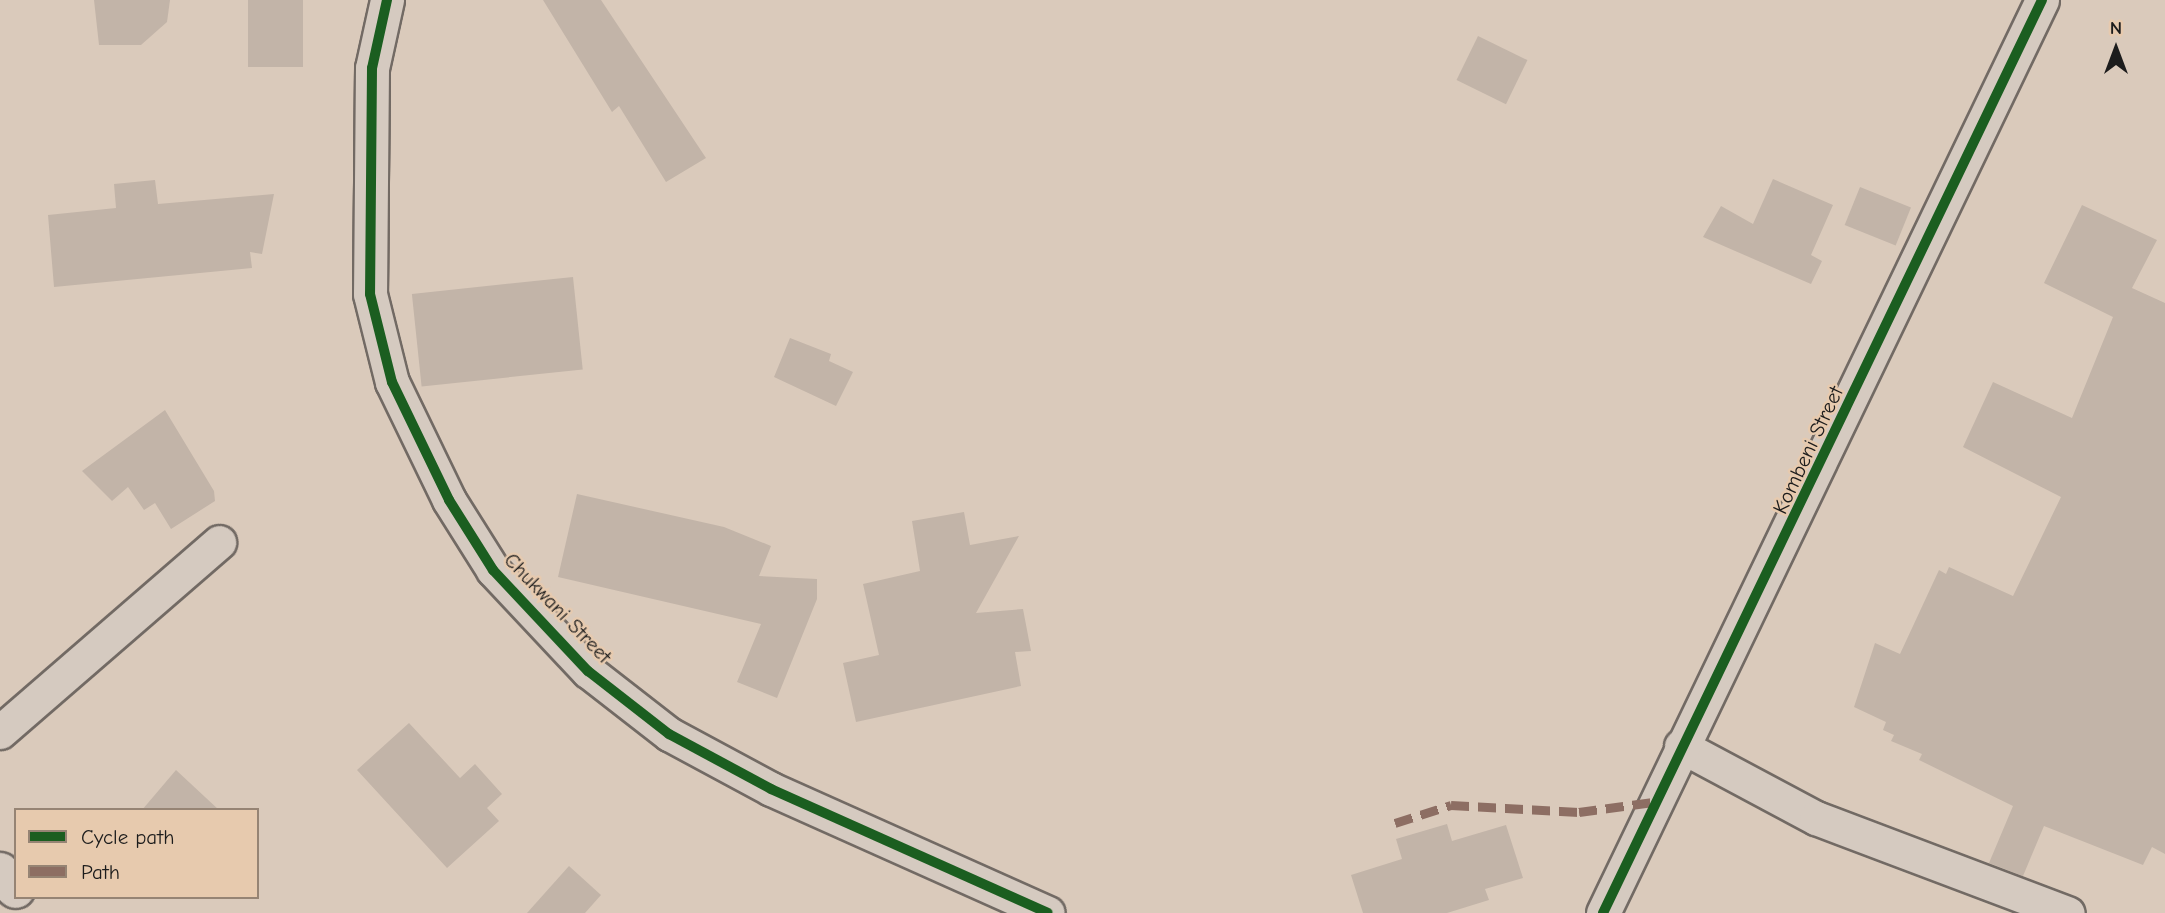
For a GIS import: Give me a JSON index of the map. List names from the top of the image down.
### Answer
{
  "streets": {
    "street": ["Kombeni Street", "Chukwani Street"]
  },
  "legend": ["Cycle path", "Path"],
  "north": "top"
}
